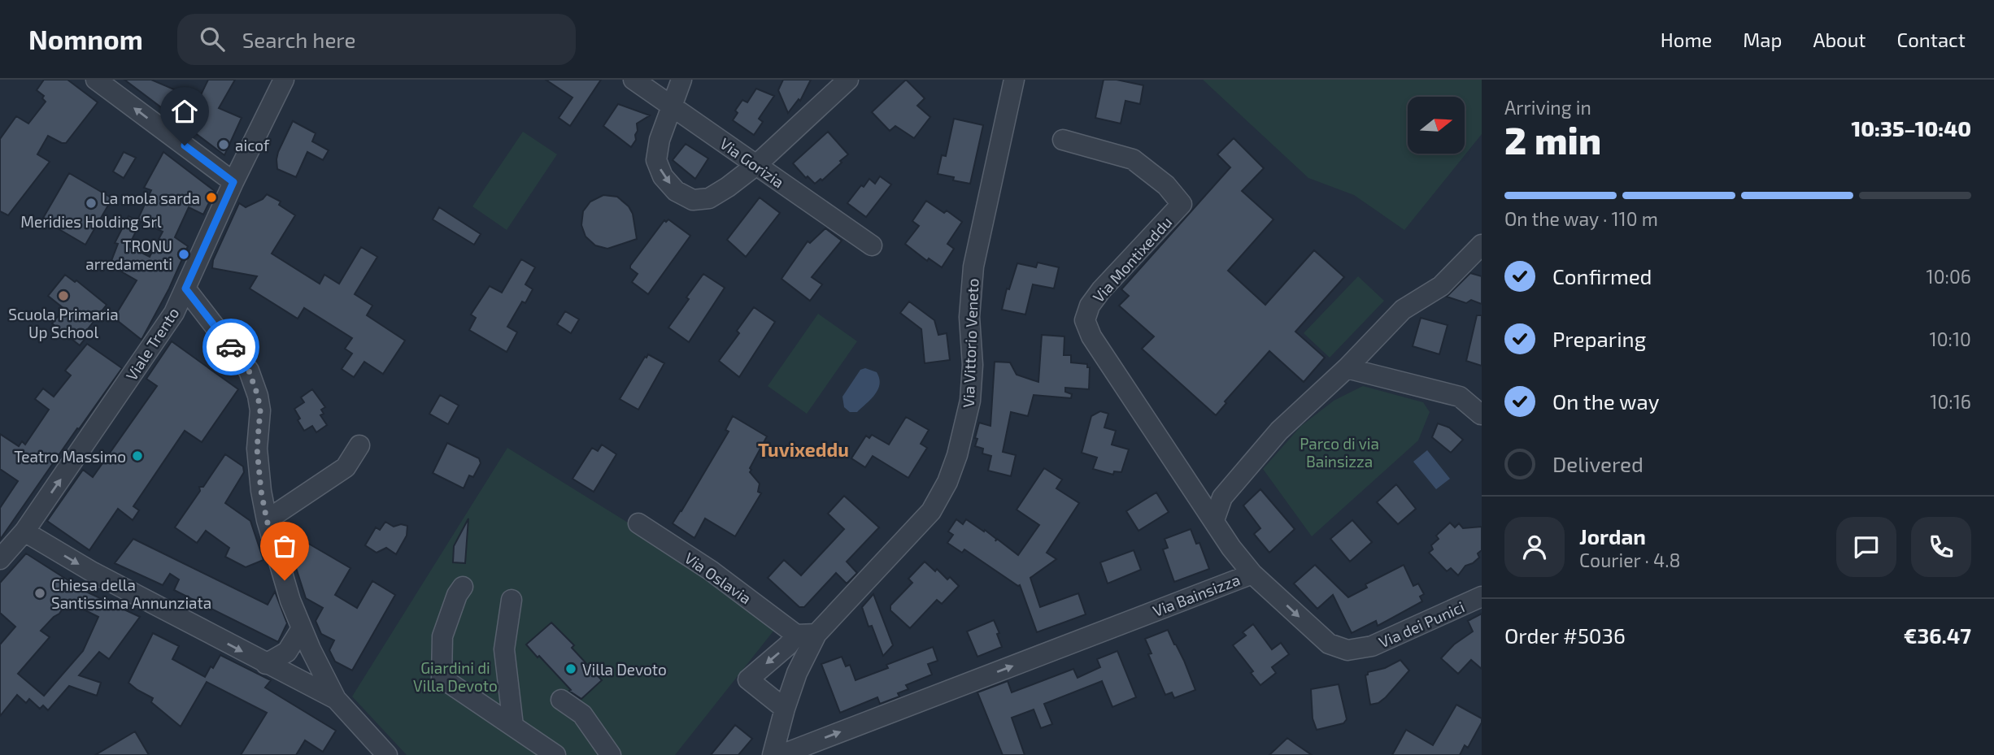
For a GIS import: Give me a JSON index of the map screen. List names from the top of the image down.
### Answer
{
  "streets": {
    "street": [
      "Via Gorizia",
      "Via Montixeddu",
      "Via Vittorio Veneto",
      "Viale Trento",
      "Via Oslavia",
      "Via Bainsizza",
      "Via dei Punici"
    ]
  },
  "crossings": [
    ["Via Montixeddu", "Via Bainsizza"],
    ["Via Bainsizza", "Via dei Punici"]
  ],
  "one_way": ["Viale Trento", "Via Bainsizza", "Via dei Punici"],
  "districts": ["Tuvixeddu"],
  "parks": ["Parco di via Bainsizza", "Giardini di Villa Devoto"],
  "places": [
    "aicof",
    "La mola sarda",
    "Meridies Holding Srl",
    "TRONU arredamenti",
    "Scuola Primaria Up School",
    "Teatro Massimo",
    "Chiesa della Santissima Annunziata",
    "Villa Devoto"
  ],
  "north": "right",
  "page": {
    "header": "Nomnom",
    "search": "Search here",
    "nav": [
      "Home",
      "Map",
      "About",
      "Contact"
    ],
    "heading": ["2 min", "Arriving in", "10:35–10:40"],
    "panel": [
      "Jordan",
      "Courier · 4.8",
      "Order #5036",
      "€36.47"
    ],
    "bar": "On the way · 110 m",
    "list": [
      ["Confirmed", "10:06"],
      ["Preparing", "10:10"],
      ["On the way", "10:16"],
      "Delivered"
    ]
  }
}
